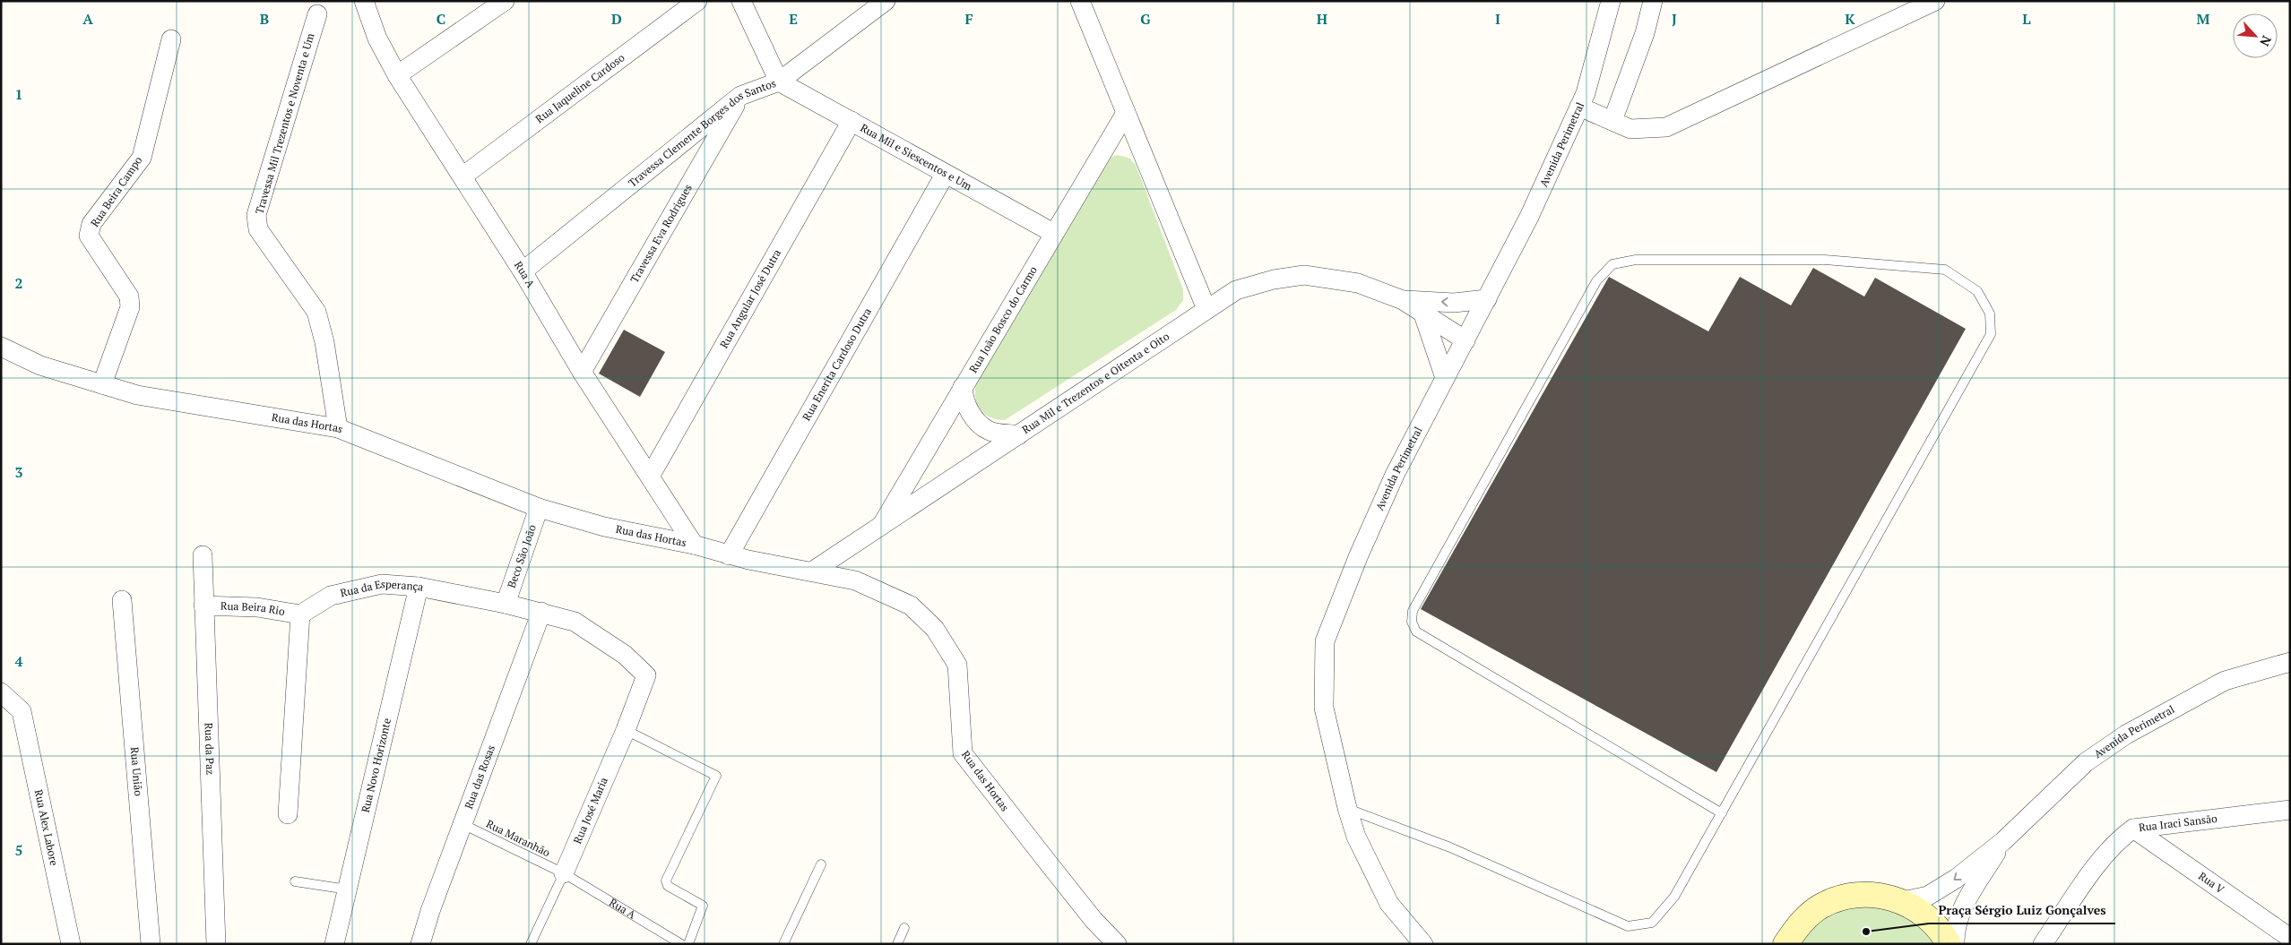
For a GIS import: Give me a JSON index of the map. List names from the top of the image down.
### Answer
{
  "streets": {
    "street": [
      "Rua Jaqueline Cardoso",
      "Travessa Mil Trezentos e Noventa e Um",
      "Travessa Clemente Borges dos Santos",
      "Avenida Perimetral",
      "Rua Mil e Siescentos e Um",
      "Rua Beira Campo",
      "Travessa Eva Rodrigues",
      "Rua A",
      "Rua Angular José Dutra",
      "Rua João Bosco do Carmo",
      "Rua Enerita Cardoso Dutra",
      "Rua Mil e Trezentos e Oitenta e Oito",
      "Rua das Hortas",
      "Beco São João",
      "Rua da Esperança",
      "Rua Beira Rio",
      "Rua da Paz",
      "Rua Novo Horizonte",
      "Rua União",
      "Rua das Rosas",
      "Rua José Maria",
      "Rua Iraci Sansão",
      "Rua Alex Labore",
      "Rua V"
    ],
    "lane": ["Rua Maranhão"]
  },
  "crossings": [
    ["Rua Jaqueline Cardoso", "Rua A"],
    ["Travessa Mil Trezentos e Noventa e Um", "Rua das Hortas"],
    ["Travessa Clemente Borges dos Santos", "Rua Mil e Siescentos e Um"],
    ["Travessa Clemente Borges dos Santos", "Travessa Eva Rodrigues"],
    ["Travessa Clemente Borges dos Santos", "Rua A"],
    ["Avenida Perimetral", "Rua Mil e Trezentos e Oitenta e Oito"],
    ["Rua Mil e Siescentos e Um", "Rua Angular José Dutra"],
    ["Rua Mil e Siescentos e Um", "Rua João Bosco do Carmo"],
    ["Rua Mil e Siescentos e Um", "Rua Enerita Cardoso Dutra"],
    ["Rua Beira Campo", "Rua das Hortas"],
    ["Travessa Eva Rodrigues", "Rua A"],
    ["Rua A", "Rua Angular José Dutra"],
    ["Rua A", "Rua das Hortas"],
    ["Rua A", "Rua José Maria"],
    ["Rua A", "Rua Maranhão"],
    ["Rua João Bosco do Carmo", "Rua Mil e Trezentos e Oitenta e Oito"],
    ["Rua Enerita Cardoso Dutra", "Rua das Hortas"],
    ["Rua Mil e Trezentos e Oitenta e Oito", "Rua das Hortas"],
    ["Rua das Hortas", "Beco São João"],
    ["Beco São João", "Rua da Esperança"],
    ["Rua da Esperança", "Rua Beira Rio"],
    ["Rua da Esperança", "Rua Novo Horizonte"],
    ["Rua da Esperança", "Rua das Rosas"],
    ["Rua da Esperança", "Rua José Maria"],
    ["Rua Beira Rio", "Rua da Paz"],
    ["Rua das Rosas", "Rua Maranhão"],
    ["Rua José Maria", "Rua Maranhão"],
    ["Rua Iraci Sansão", "Rua V"]
  ],
  "places": ["Praça Sérgio Luiz Gonçalves"],
  "north": "bottom right",
  "grid": {
    "columns": [
      "A",
      "B",
      "C",
      "D",
      "E",
      "F",
      "G",
      "H",
      "I",
      "J",
      "K",
      "L",
      "M"
    ],
    "rows": [
      "1",
      "2",
      "3",
      "4",
      "5"
    ]
  }
}
